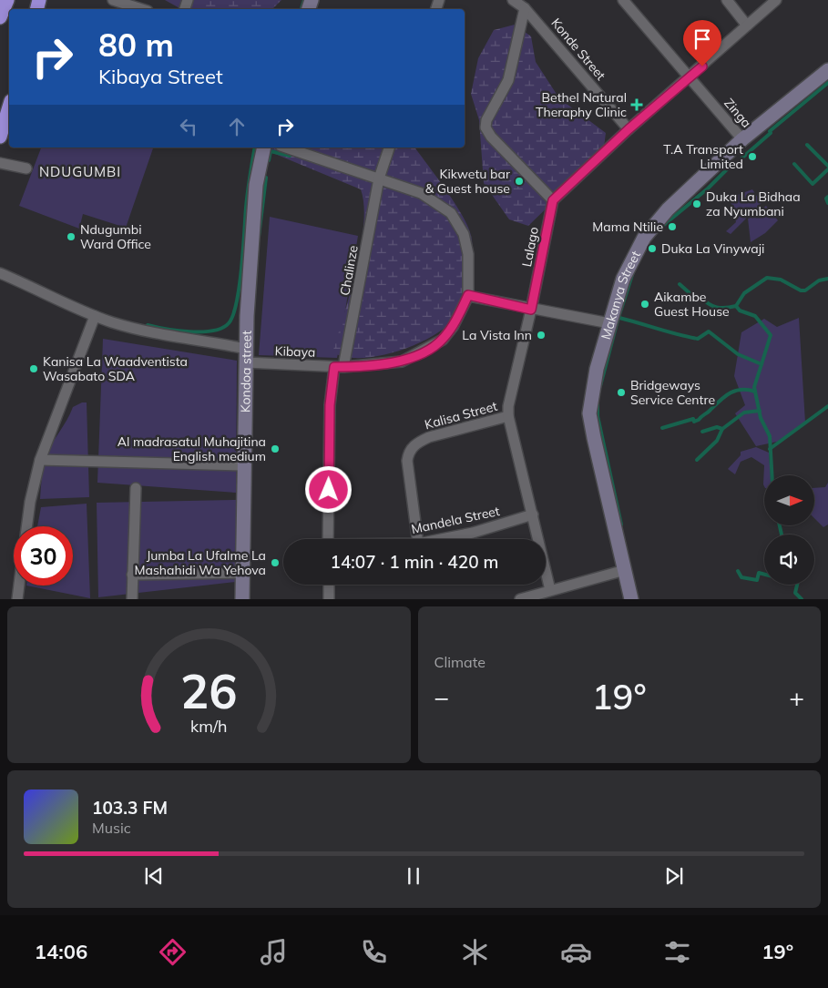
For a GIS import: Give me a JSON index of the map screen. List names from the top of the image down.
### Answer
{
  "streets": {
    "street": [
      "Konde Street",
      "Zinga",
      "Lalago",
      "Chalinze",
      "Makanya Street",
      "Kibaya",
      "Kondoa street",
      "Kalisa Street",
      "Mandela Street"
    ]
  },
  "crossings": [
    ["Zinga", "Makanya Street"],
    ["Lalago", "Kalisa Street"],
    ["Lalago", "Mandela Street"],
    ["Chalinze", "Kibaya"],
    ["Kibaya", "Kondoa street"]
  ],
  "districts": ["NDUGUMBI"],
  "places": {
    "health": ["Bethel Natural Theraphy Clinic"],
    "other": [
      "T.A Transport Limited",
      "Kikwetu bar & Guest house",
      "Duka La Bidhaa za Nyumbani",
      "Mama Ntilie",
      "Ndugumbi Ward Office",
      "Duka La Vinywaji",
      "Aikambe Guest House",
      "La Vista Inn",
      "Kanisa La Waadventista Wasabato SDA",
      "Bridgeways Service Centre",
      "Al madrasatul Muhajitina English medium",
      "Jumba La Ufalme La Mashahidi Wa Yehova"
    ]
  },
  "north": "right",
  "page": {
    "turn": ["80 m", "Kibaya Street"],
    "limit": "30",
    "trip": "14:07 · 1 min · 420 m",
    "tile": "Climate",
    "heat": ["−", "19°", "+"],
    "song": ["103.3 FM", "Music"],
    "tabs": ["14:06", "19°"],
    "gauge": ["26", "km/h"]
  }
}
